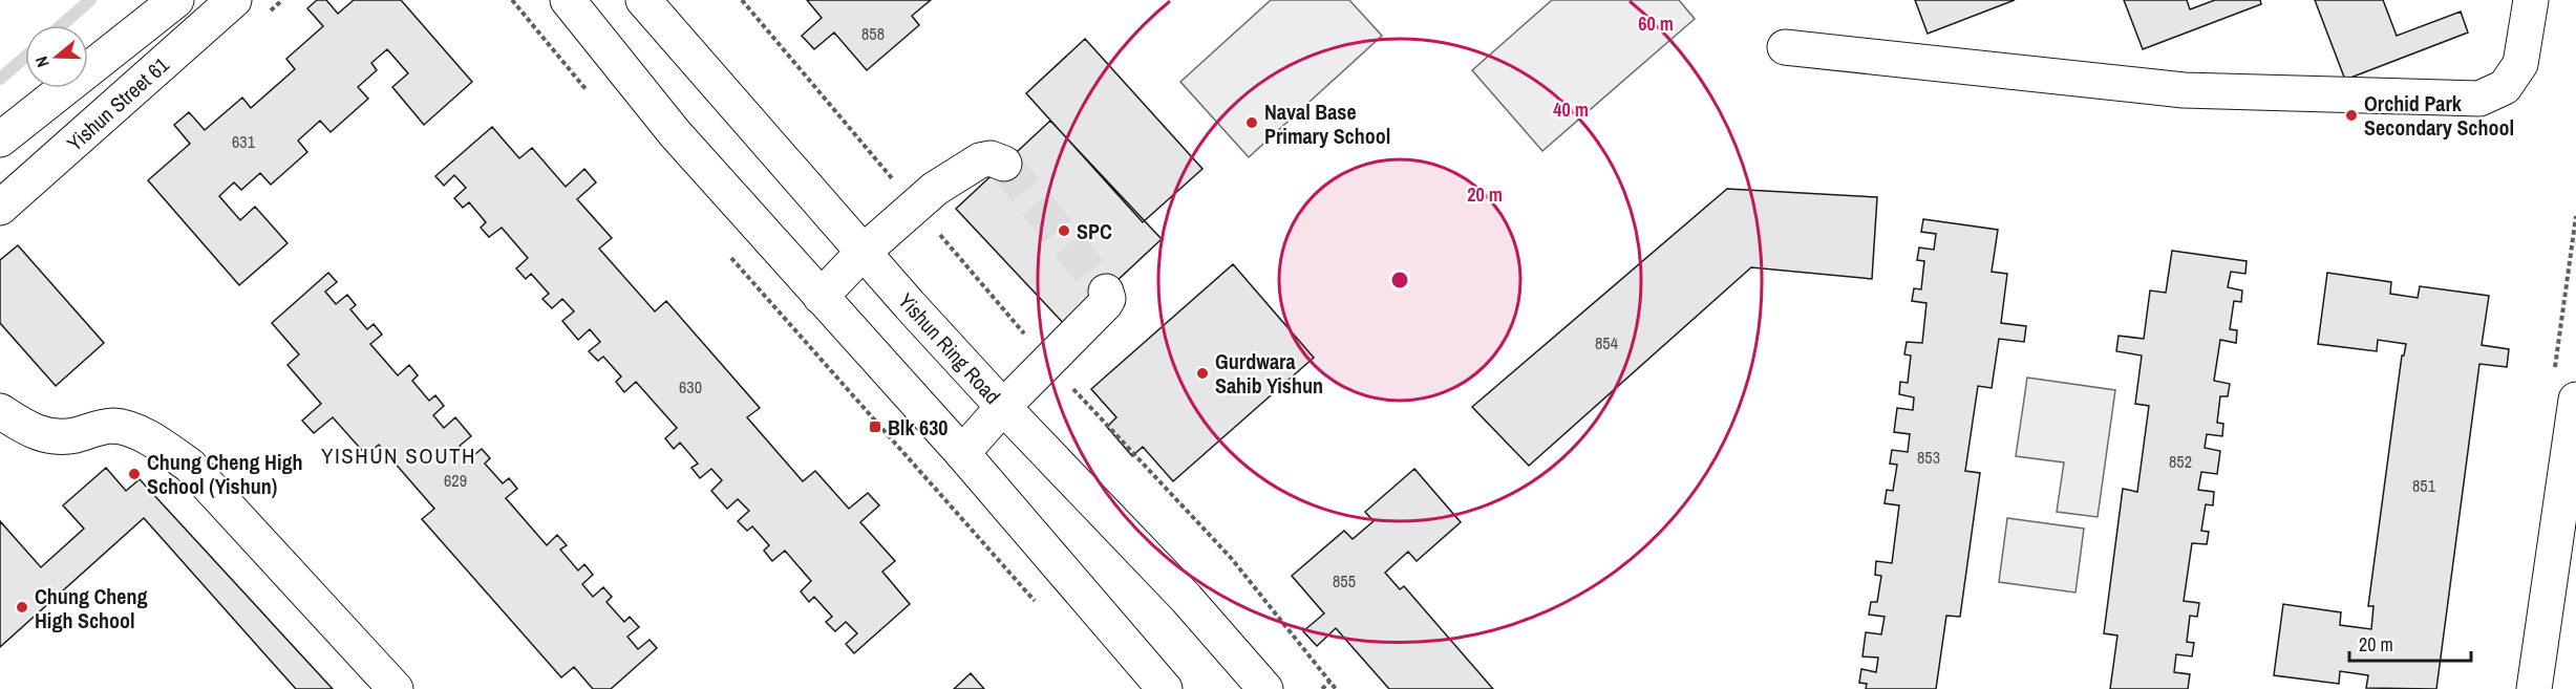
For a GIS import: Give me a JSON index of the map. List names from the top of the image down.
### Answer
{
  "streets": {
    "main road": ["Yishun Street 61", "Yishun Ring Road"]
  },
  "districts": ["YISHUN SOUTH"],
  "places": {
    "other": [
      "Orchid Park Secondary School",
      "Naval Base Primary School",
      "SPC",
      "Gurdwara Sahib Yishun",
      "Chung Cheng High School (Yishun)",
      "Chung Cheng High School"
    ],
    "transit": ["Blk 630"]
  },
  "house_numbers": [
    "858",
    "631",
    "854",
    "630",
    "853",
    "852",
    "629",
    "851",
    "855"
  ],
  "scale_bar": "20 m",
  "north": "left",
  "rings": ["60 m", "40 m", "20 m"]
}
